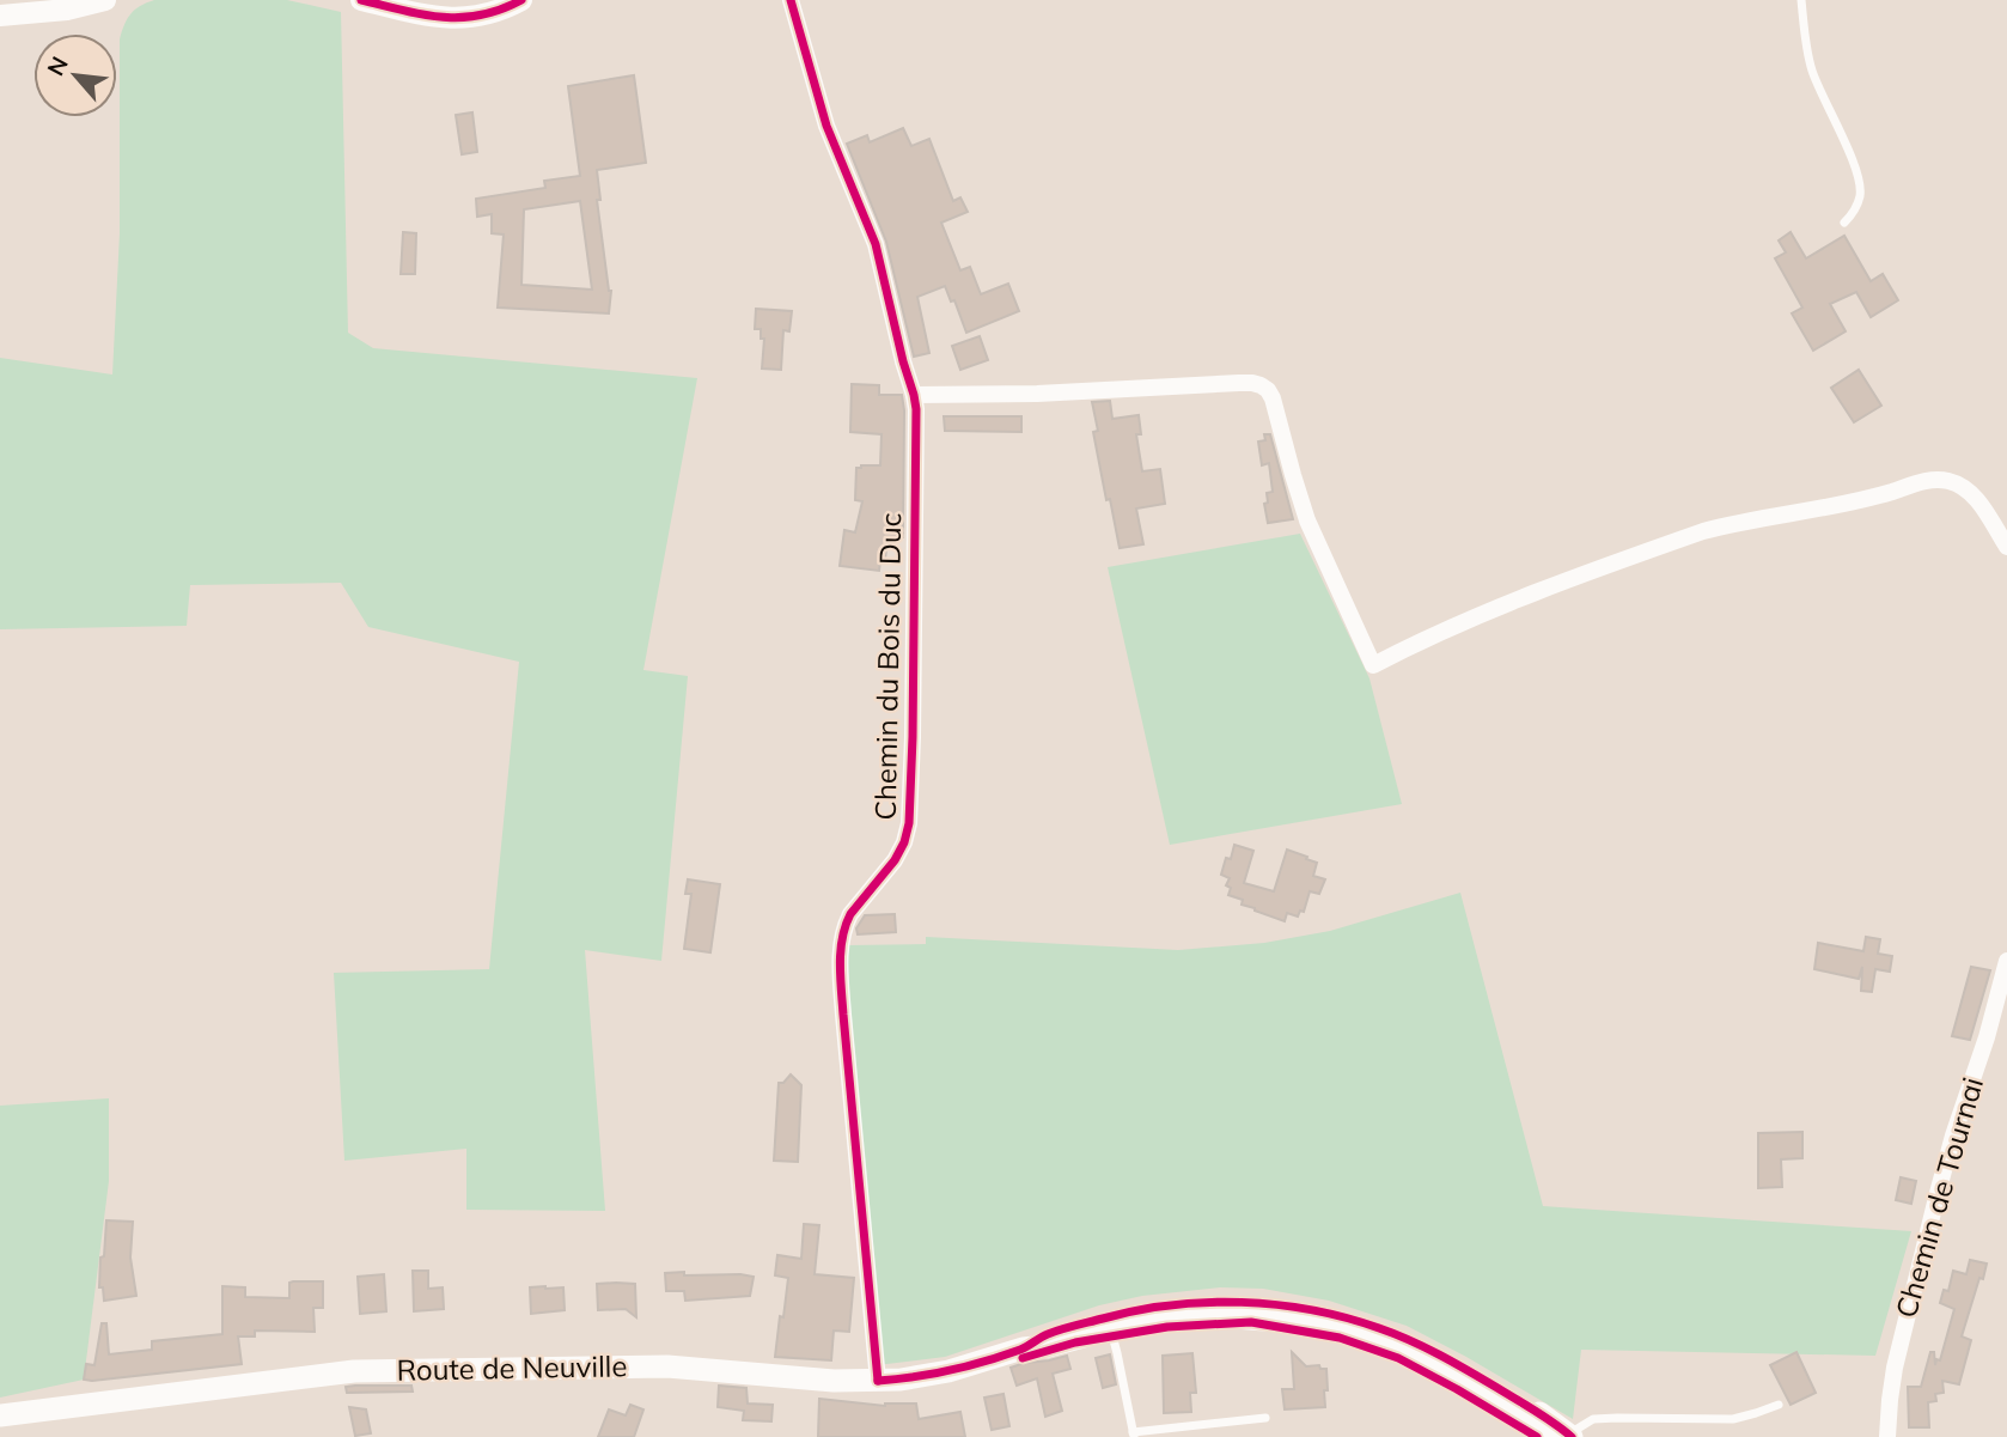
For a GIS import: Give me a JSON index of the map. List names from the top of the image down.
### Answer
{
  "streets": {
    "main road": ["Route de Neuville"],
    "street": ["Chemin du Bois du Duc", "Chemin de Tournai"]
  },
  "crossings": [
    ["Chemin du Bois du Duc", "Route de Neuville"]
  ],
  "north": "top left"
}
